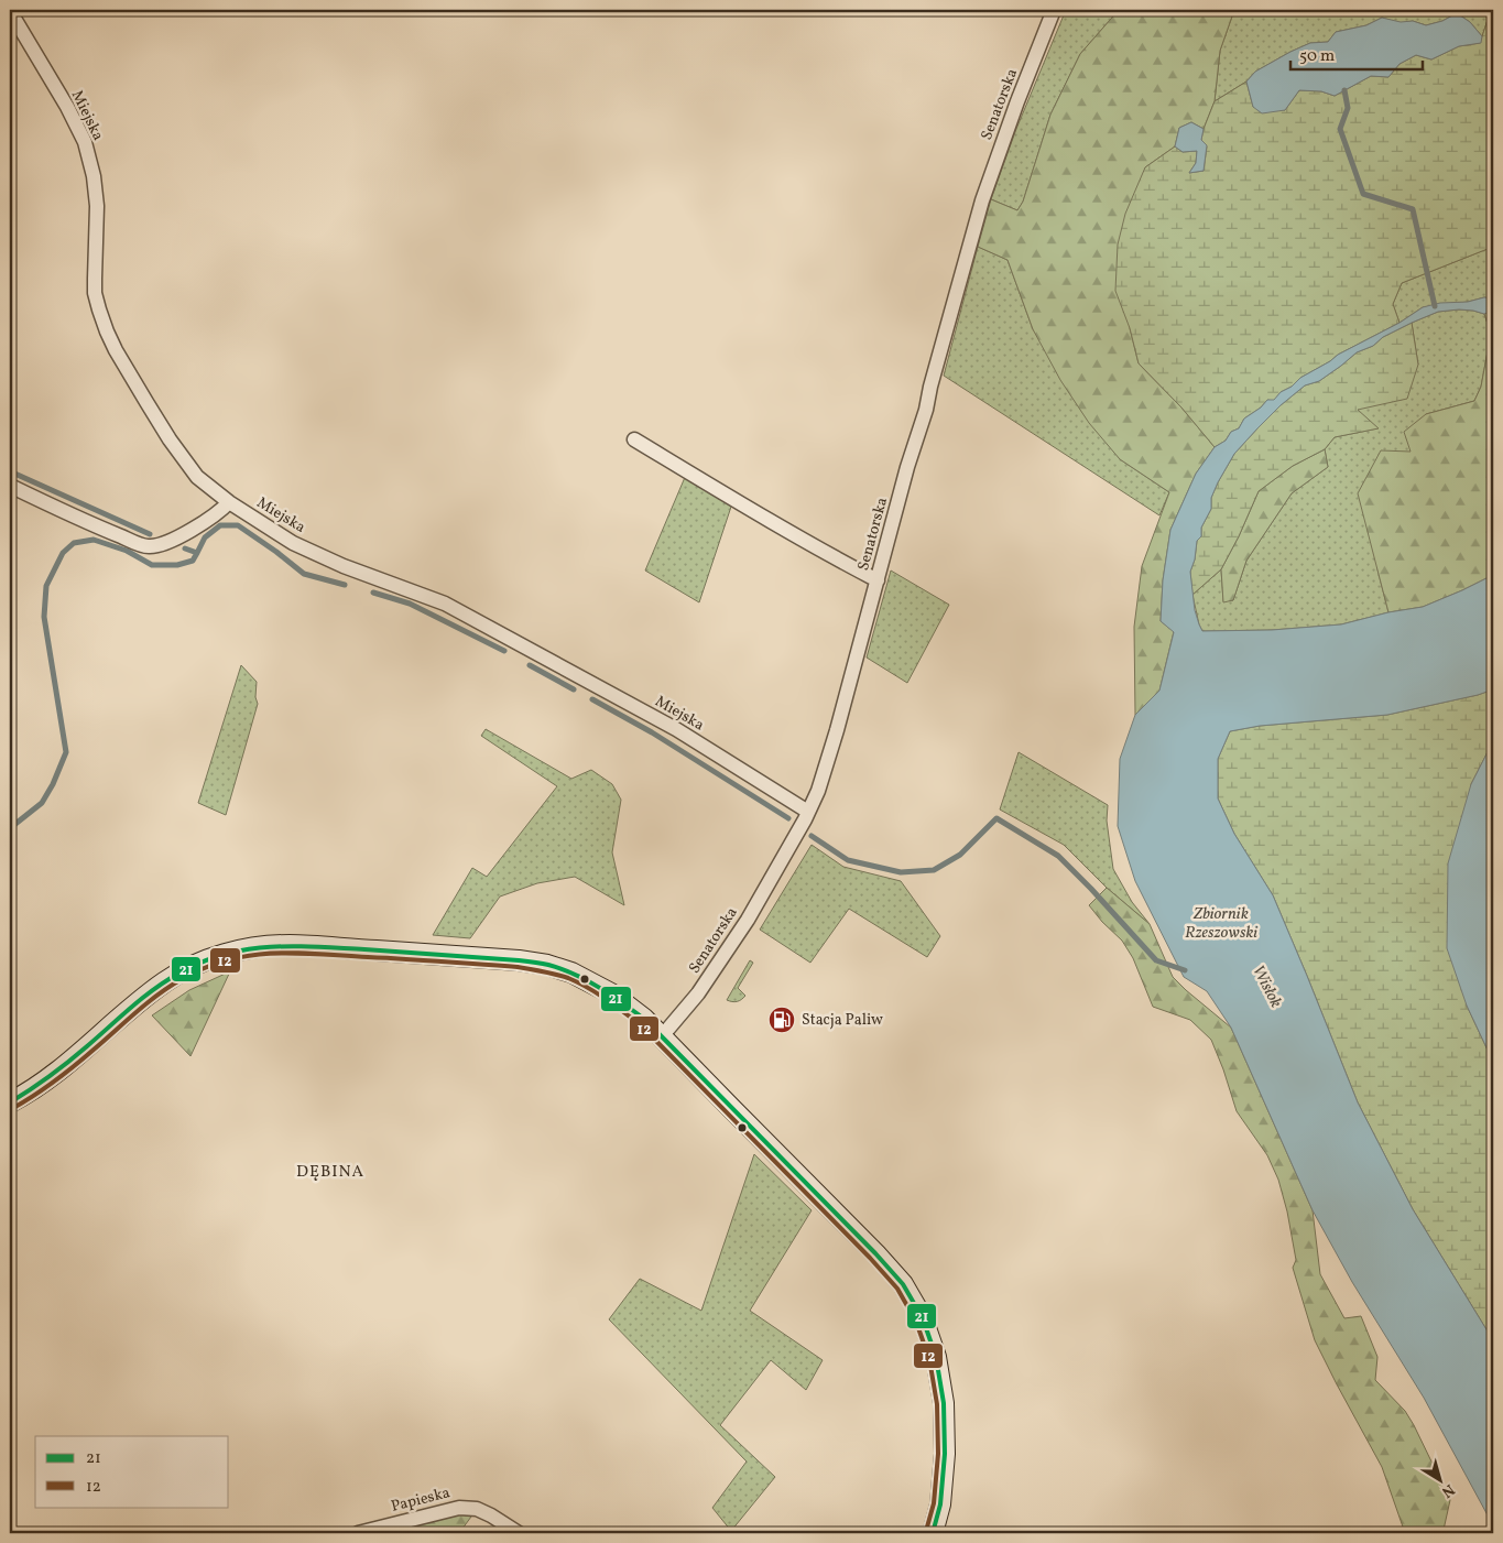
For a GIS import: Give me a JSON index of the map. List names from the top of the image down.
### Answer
{
  "streets": {
    "street": ["Senatorska", "Miejska", "Papieska"]
  },
  "crossings": [
    ["Senatorska", "Miejska"]
  ],
  "districts": ["DĘBINA"],
  "water": ["Zbiornik Rzeszowski", "Wisłok"],
  "places": {
    "fuel station": ["Stacja Paliw"]
  },
  "lines": ["transit line 21", "transit line 12"],
  "legend": ["21", "12"],
  "scale_bar": "50 m",
  "north": "bottom right"
}
